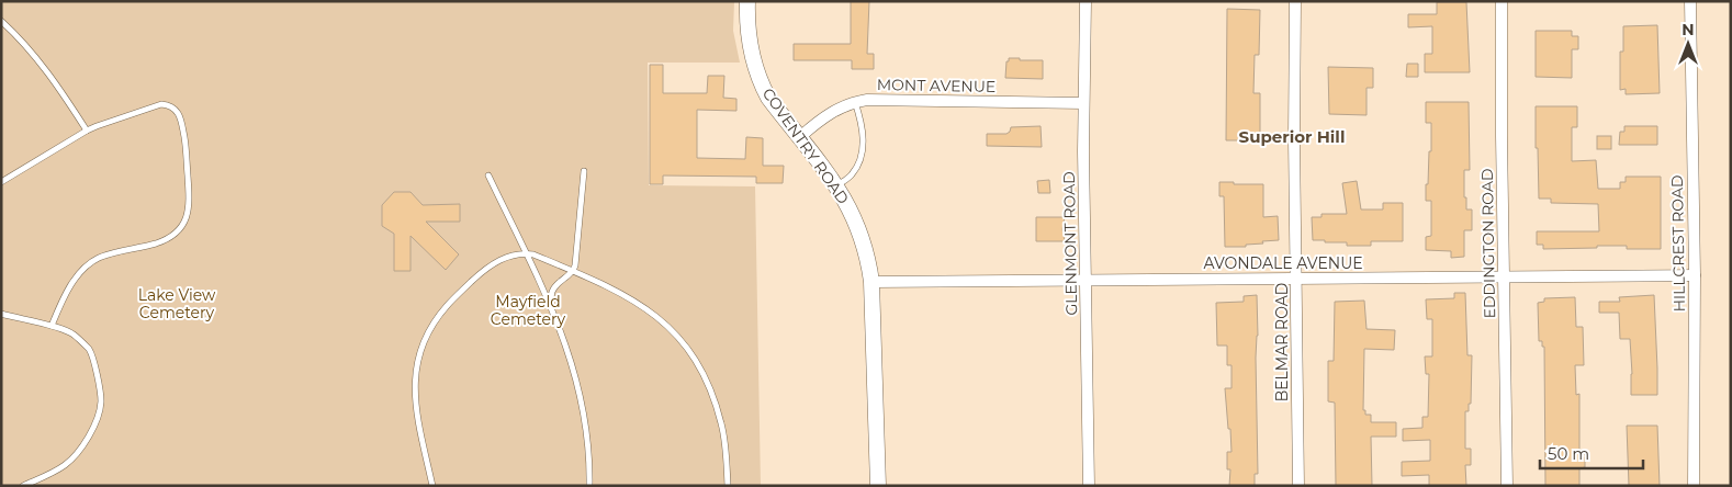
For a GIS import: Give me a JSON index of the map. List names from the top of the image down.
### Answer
{
  "streets": {
    "street": [
      "MONT AVENUE",
      "COVENTRY ROAD",
      "GLENMONT ROAD",
      "EDDINGTON ROAD",
      "HILLCREST ROAD",
      "AVONDALE AVENUE",
      "BELMAR ROAD"
    ]
  },
  "crossings": [
    ["MONT AVENUE", "COVENTRY ROAD"],
    ["MONT AVENUE", "GLENMONT ROAD"],
    ["COVENTRY ROAD", "AVONDALE AVENUE"],
    ["GLENMONT ROAD", "AVONDALE AVENUE"],
    ["EDDINGTON ROAD", "AVONDALE AVENUE"],
    ["HILLCREST ROAD", "AVONDALE AVENUE"],
    ["AVONDALE AVENUE", "BELMAR ROAD"]
  ],
  "districts": ["Superior Hill"],
  "parks": ["Lake View Cemetery", "Mayfield Cemetery"],
  "scale_bar": "50 m",
  "north": "top"
}
